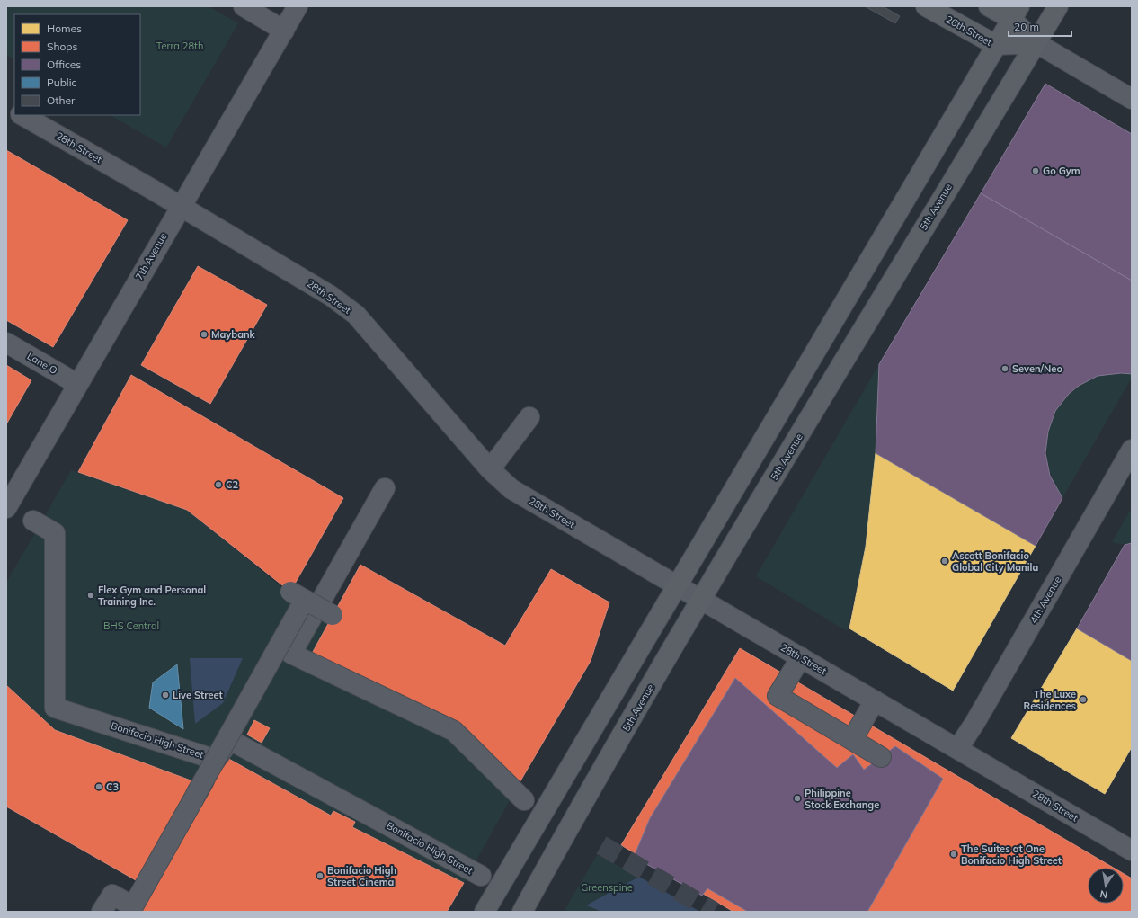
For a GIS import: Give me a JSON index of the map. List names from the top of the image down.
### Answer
{
  "streets": {
    "main road": ["26th Street", "5th Avenue"],
    "street": [
      "28th Street",
      "7th Avenue",
      "Lane O",
      "4th Avenue",
      "Bonifacio High Street"
    ]
  },
  "crossings": [
    ["26th Street", "5th Avenue"],
    ["28th Street", "5th Avenue"],
    ["28th Street", "7th Avenue"],
    ["28th Street", "4th Avenue"],
    ["7th Avenue", "Lane O"]
  ],
  "parks": ["Terra 28th", "BHS Central", "Greenspine"],
  "places": [
    "Go Gym",
    "Maybank",
    "Seven/Neo",
    "C2",
    "Ascott Bonifacio Global City Manila",
    "Flex Gym and Personal Training Inc.",
    "Live Street",
    "The Luxe Residences",
    "C3",
    "Philippine Stock Exchange",
    "The Suites at One Bonifacio High Street",
    "Bonifacio High Street Cinema"
  ],
  "legend": [
    "Homes",
    "Shops",
    "Offices",
    "Public",
    "Other"
  ],
  "scale_bar": "20 m",
  "north": "bottom"
}
